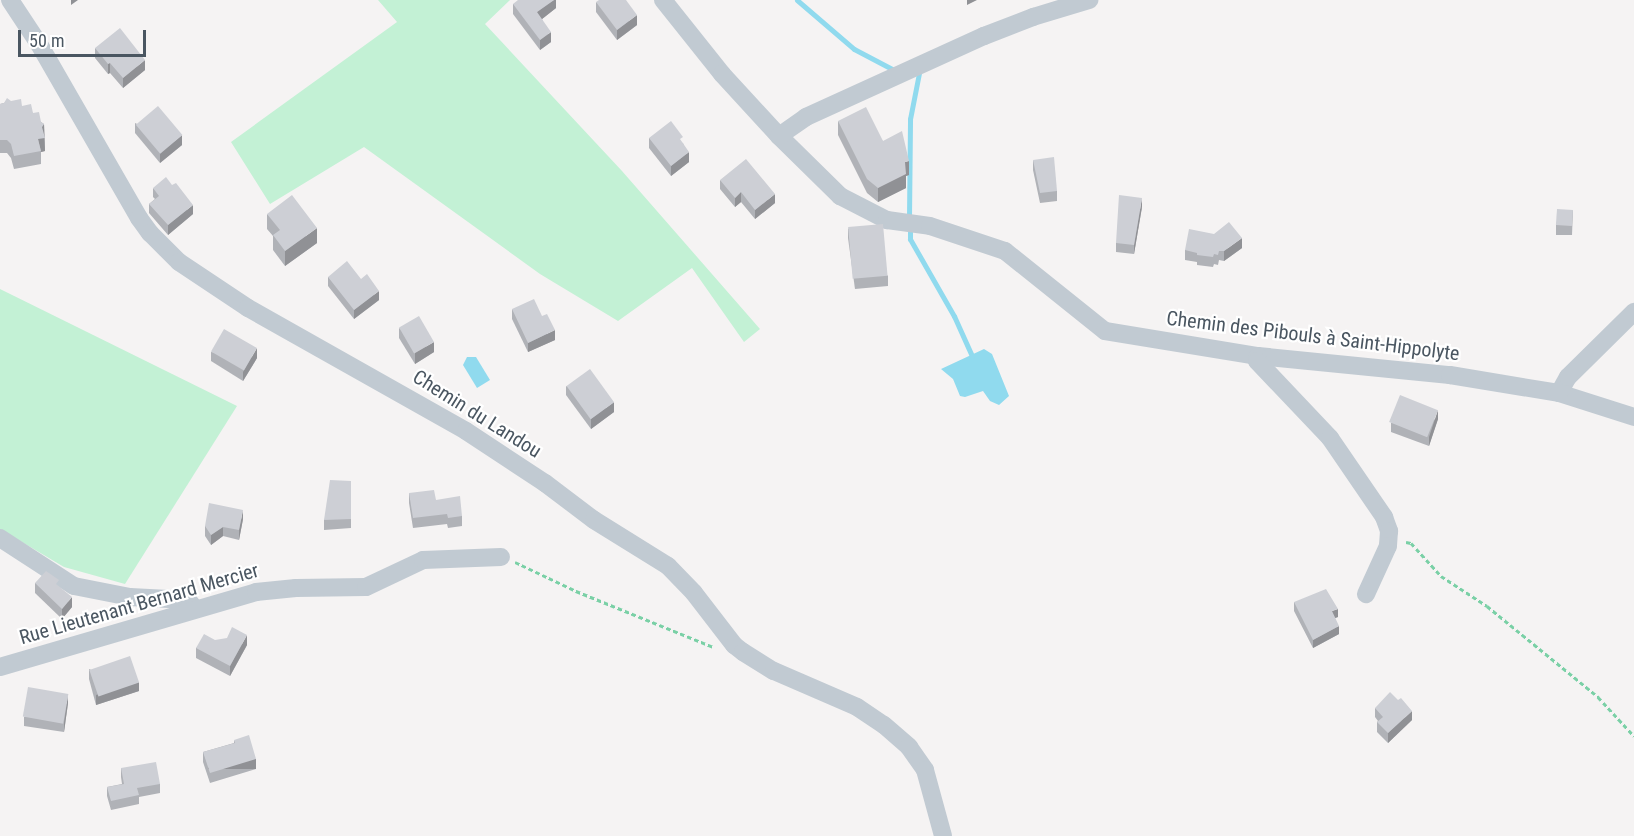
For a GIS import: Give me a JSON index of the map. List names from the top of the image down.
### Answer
{
  "streets": {
    "street": ["Chemin des Pibouls à Saint-Hippolyte", "Chemin du Landou", "Rue Lieutenant Bernard Mercier"]
  },
  "scale_bar": "50 m"
}
